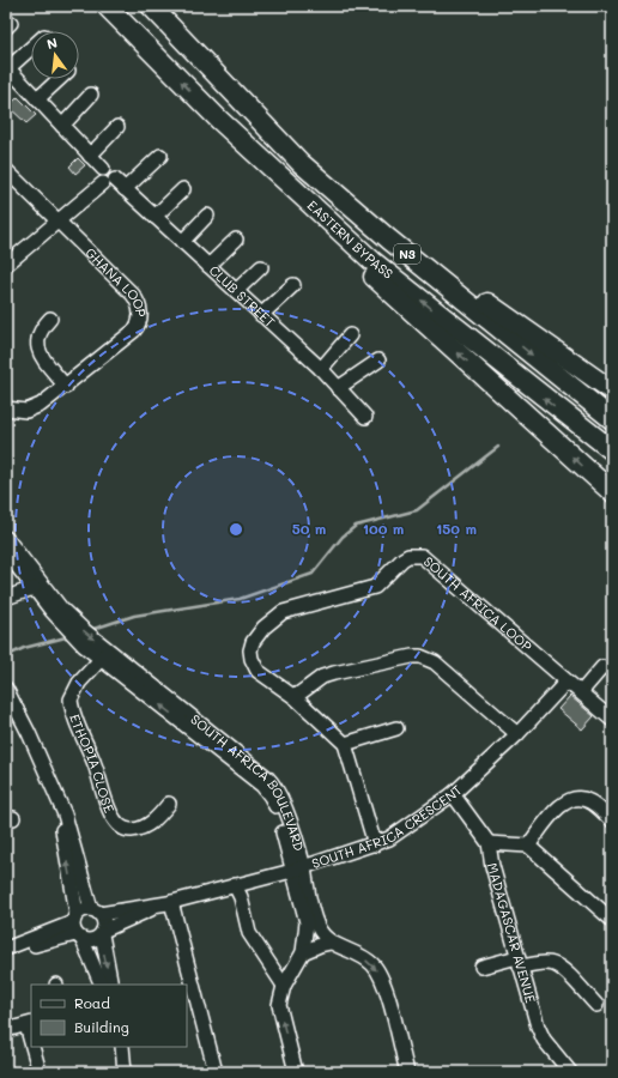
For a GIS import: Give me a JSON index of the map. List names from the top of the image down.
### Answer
{
  "streets": {
    "highway": ["EASTERN BYPASS", "N3"],
    "street": [
      "GHANA LOOP",
      "CLUB STREET",
      "SOUTH AFRICA LOOP",
      "ETHOPIA CLOSE",
      "SOUTH AFRICA BOULEVARD",
      "SOUTH AFRICA CRESCENT",
      "MADAGASCAR AVENUE"
    ]
  },
  "crossings": [
    ["SOUTH AFRICA LOOP", "SOUTH AFRICA CRESCENT"],
    ["ETHOPIA CLOSE", "SOUTH AFRICA BOULEVARD"],
    ["SOUTH AFRICA BOULEVARD", "SOUTH AFRICA CRESCENT"],
    ["SOUTH AFRICA CRESCENT", "MADAGASCAR AVENUE"]
  ],
  "legend": ["Road", "Building"],
  "north": "top",
  "rings": ["50 m", "100 m", "150 m"]
}
